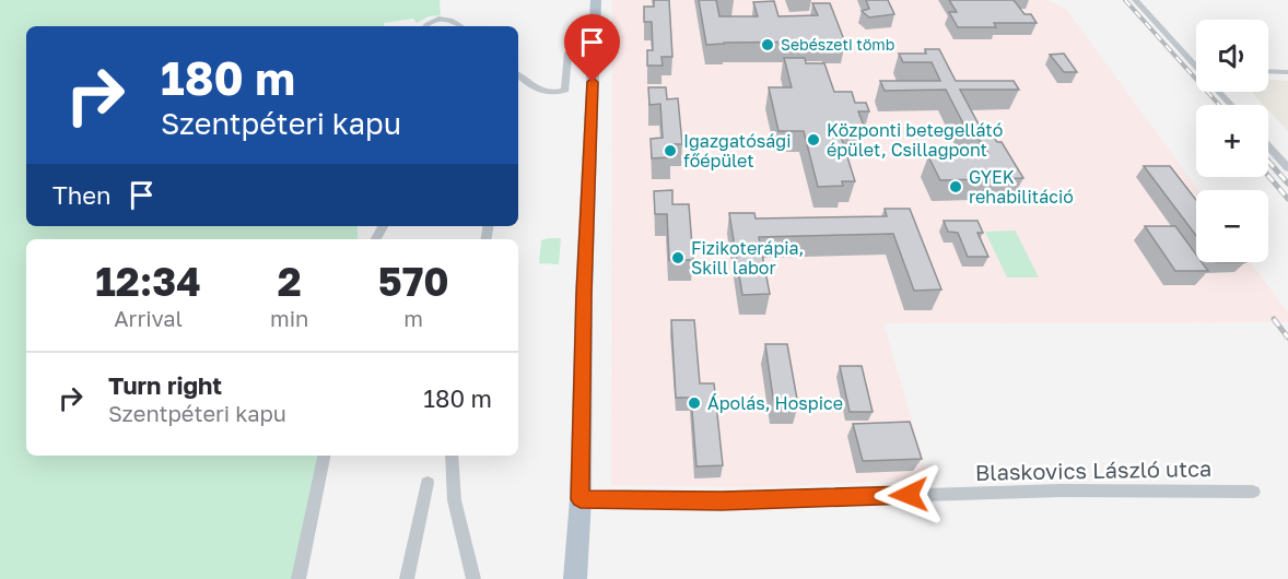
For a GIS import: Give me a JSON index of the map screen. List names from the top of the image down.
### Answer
{
  "streets": {
    "street": ["Blaskovics László utca"]
  },
  "places": [
    "Sebészeti tömb",
    "Központi betegellátó épület, Csillagpont",
    "Igazgatósági főépület",
    "GYEK rehabilitáció",
    "Fizikoterápia, Skill labor",
    "Ápolás, Hospice"
  ],
  "page": {
    "map_buttons": ["+", "−"],
    "turn": ["180 m", "Szentpéteri kapu"],
    "then": "Then",
    "eta": [
      "12:34",
      "Arrival",
      "2",
      "min",
      "570",
      "m"
    ],
    "list": [
      {
        "name": "Turn right",
        "note": "Szentpéteri kapu",
        "value": "180 m"
      }
    ]
  }
}
